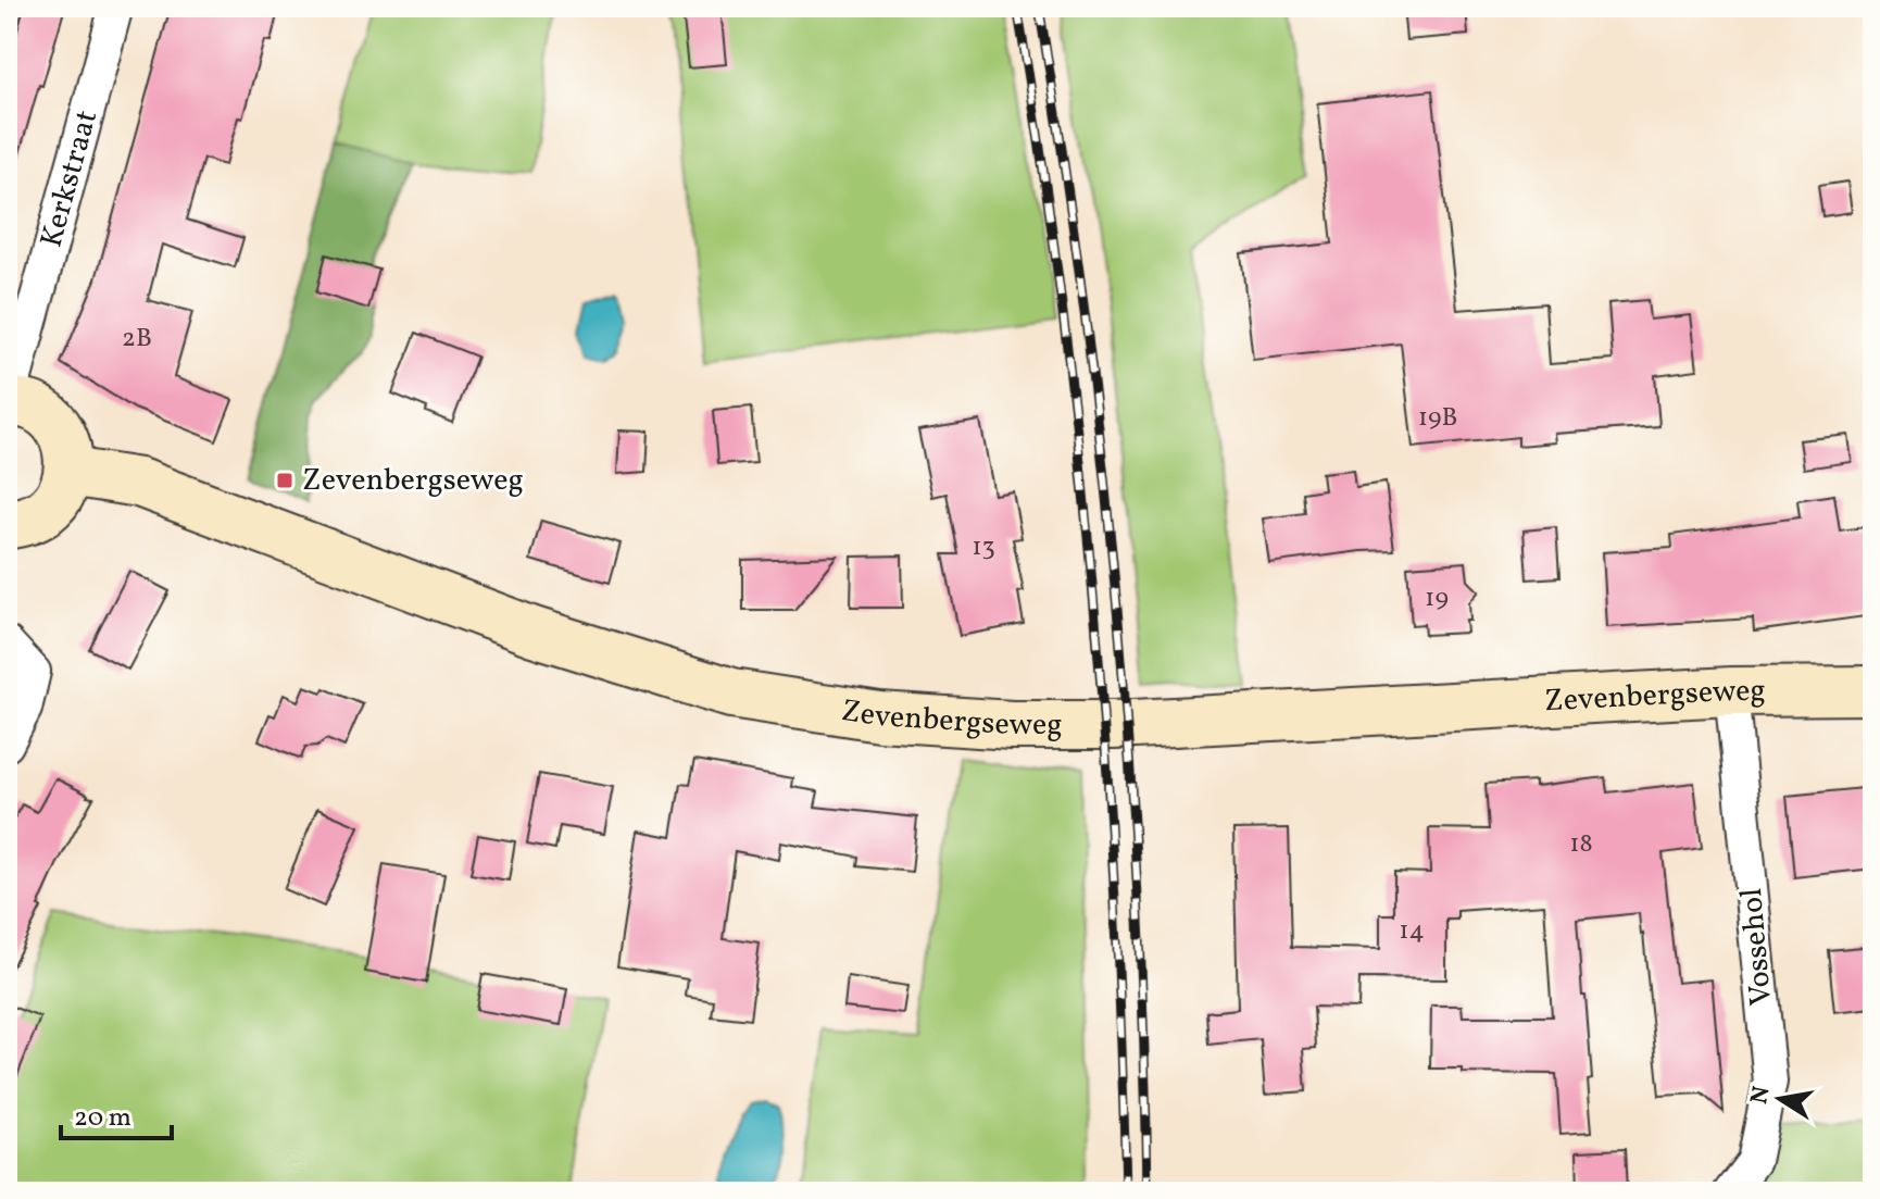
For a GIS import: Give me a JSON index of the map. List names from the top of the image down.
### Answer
{
  "streets": {
    "street": ["Kerkstraat", "Zevenbergseweg", "Vossehol"]
  },
  "crossings": [
    ["Zevenbergseweg", "Vossehol"]
  ],
  "places": {
    "transit": ["Zevenbergseweg"]
  },
  "house_numbers": [
    "2B",
    "19B",
    "13",
    "19",
    "18",
    "14"
  ],
  "scale_bar": "20 m",
  "north": "left"
}
